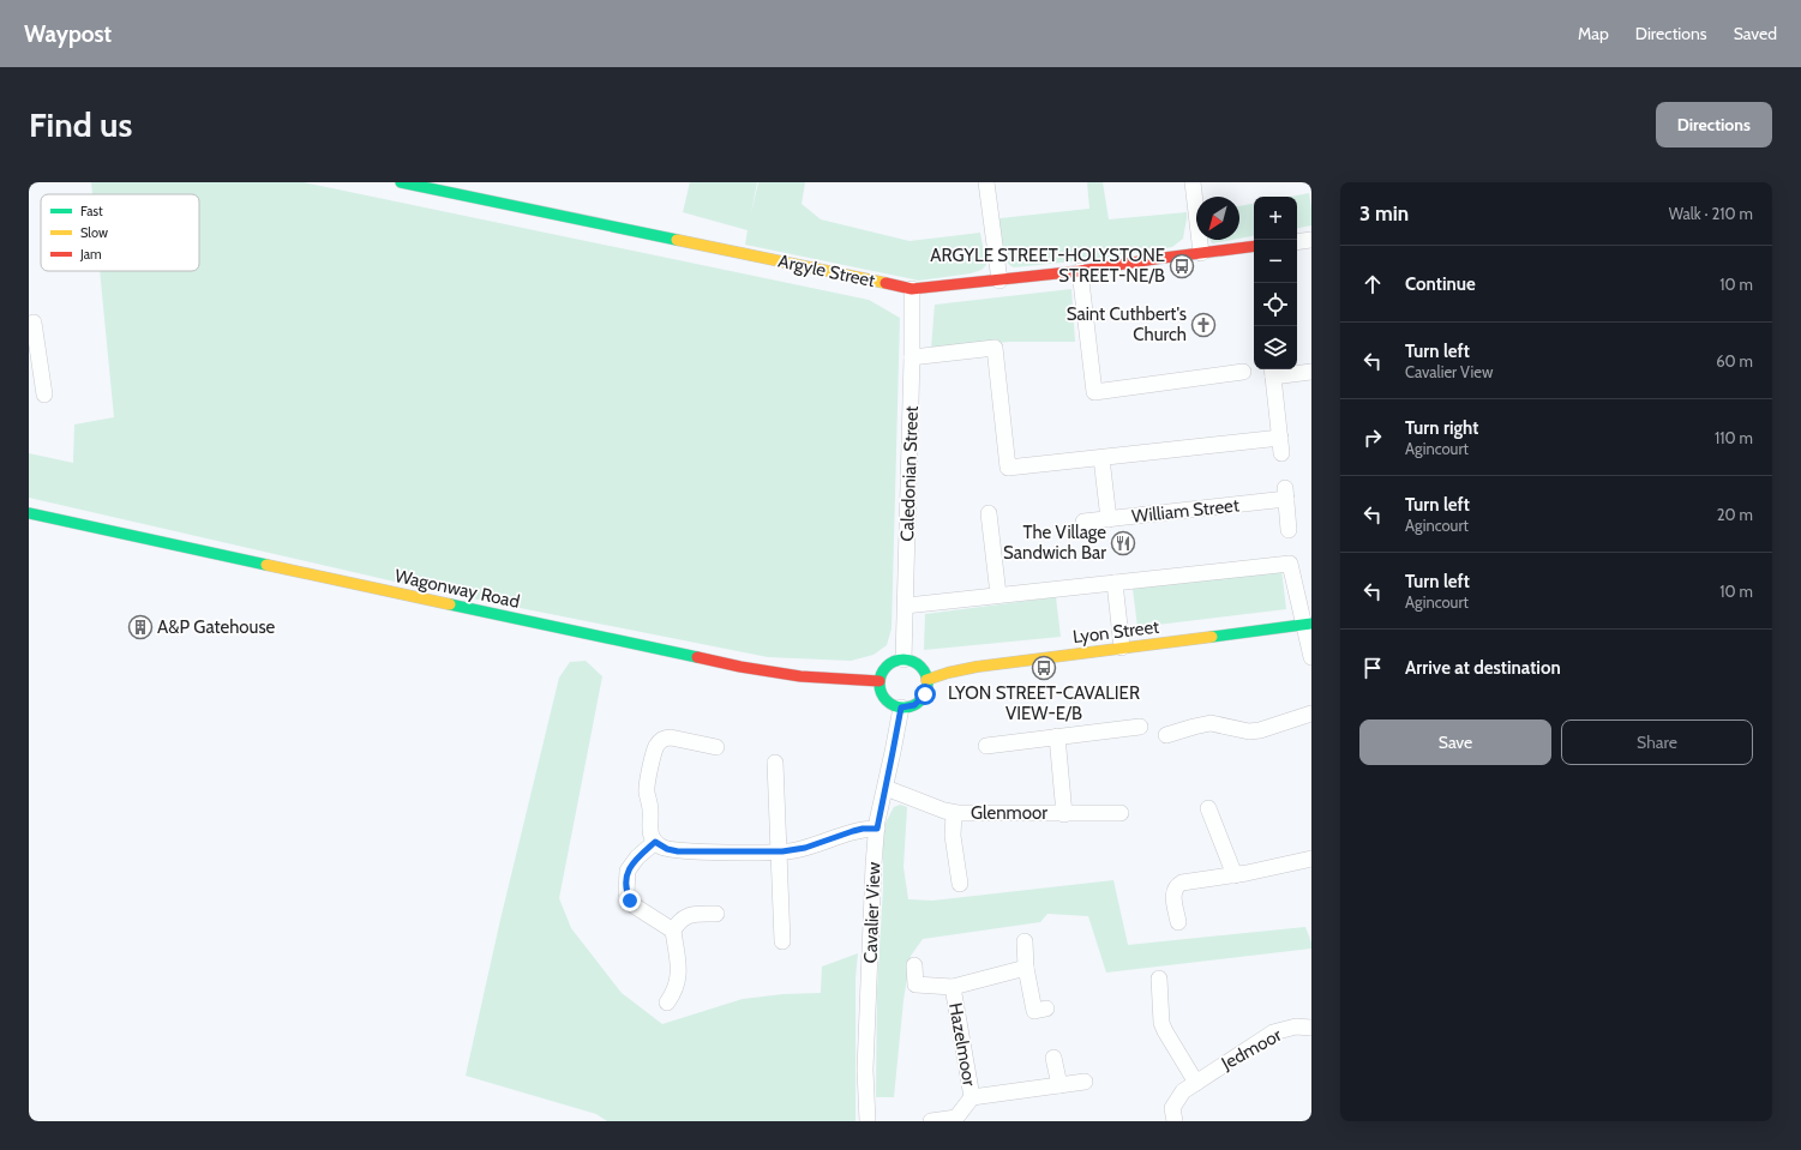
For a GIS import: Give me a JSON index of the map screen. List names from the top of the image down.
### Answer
{
  "streets": {
    "main road": ["Argyle Street", "Wagonway Road", "Lyon Street"],
    "street": [
      "Caledonian Street",
      "William Street",
      "Glenmoor",
      "Cavalier View",
      "Hazelmoor",
      "Jedmoor"
    ]
  },
  "crossings": [
    ["Argyle Street", "Caledonian Street"],
    ["Caledonian Street", "Wagonway Road"],
    ["Caledonian Street", "Lyon Street"],
    ["Caledonian Street", "Cavalier View"],
    ["Wagonway Road", "Lyon Street"],
    ["Wagonway Road", "Cavalier View"],
    ["Lyon Street", "Cavalier View"],
    ["Glenmoor", "Cavalier View"]
  ],
  "places": {
    "bus stop": ["ARGYLE STREET-HOLYSTONE STREET-NE/B", "LYON STREET-CAVALIER VIEW-E/B"],
    "church": ["Saint Cuthbert's Church"],
    "restaurant": ["The Village Sandwich Bar"],
    "building": ["A&P Gatehouse"]
  },
  "legend": ["Fast", "Slow", "Jam"],
  "north": "bottom left",
  "page": {
    "header": "Waypost",
    "nav": ["Map", "Directions", "Saved"],
    "buttons": [
      "Directions",
      ["Save", "Share"]
    ],
    "title": "Find us",
    "heading": ["3 min", "Walk · 210 m"],
    "map_buttons": ["+", "−"],
    "list": [
      ["Continue", "10 m"],
      ["Turn left", "Cavalier View", "60 m"],
      ["Turn right", "Agincourt", "110 m"],
      ["Turn left", "Agincourt", "20 m"],
      ["Turn left", "Agincourt", "10 m"],
      "Arrive at destination"
    ]
  }
}
